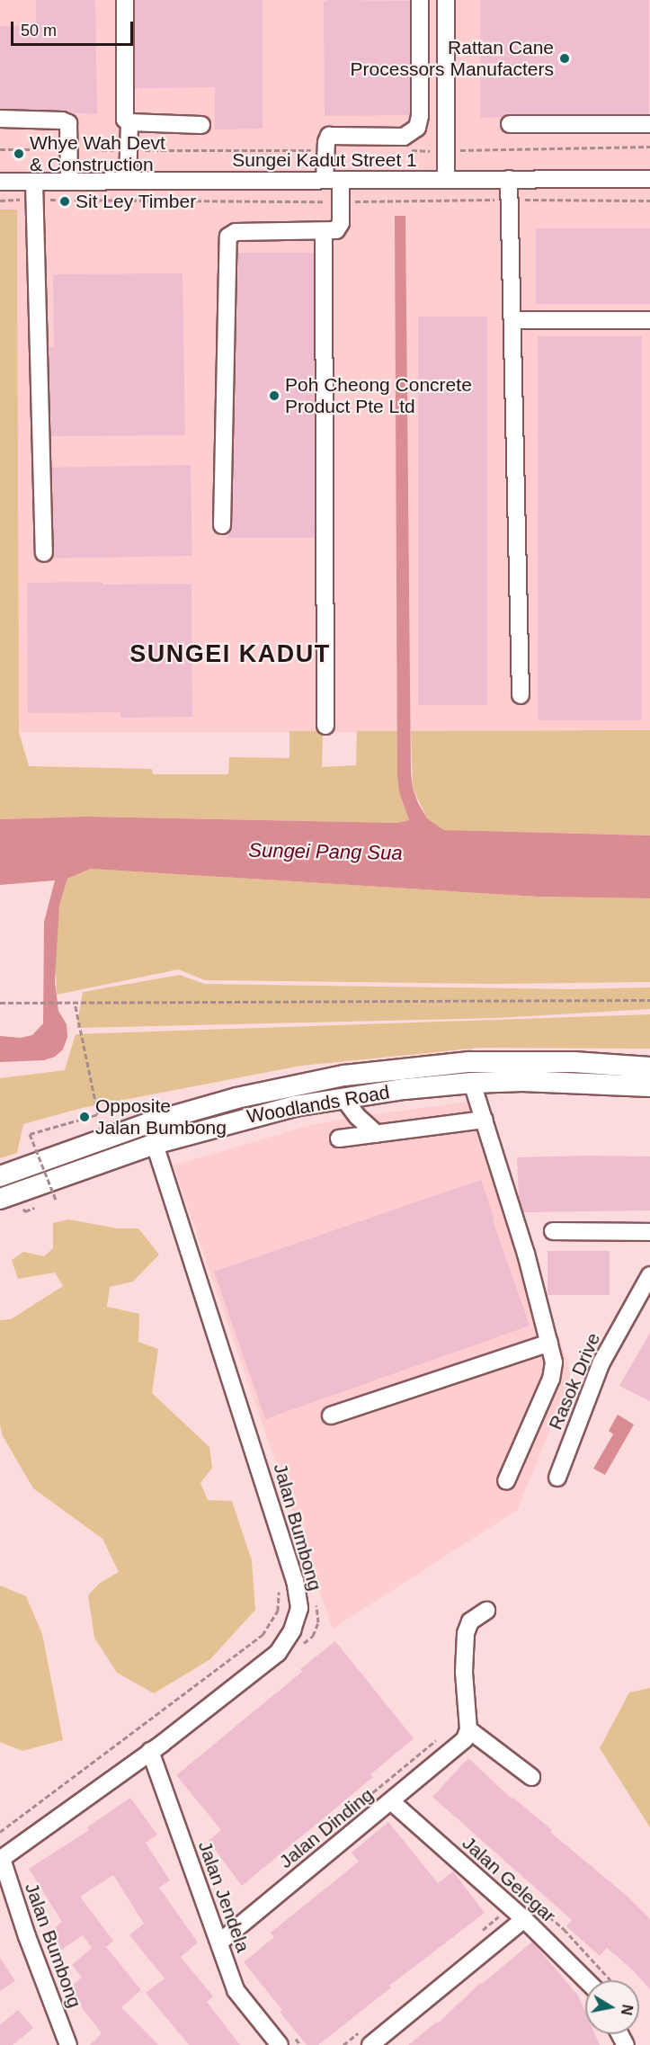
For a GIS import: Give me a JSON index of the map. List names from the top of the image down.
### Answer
{
  "streets": {
    "main road": ["Woodlands Road"],
    "street": [
      "Sungei Kadut Street 1",
      "Rasok Drive",
      "Jalan Bumbong",
      "Jalan Dinding",
      "Jalan Gelegar",
      "Jalan Jendela"
    ]
  },
  "crossings": [
    ["Woodlands Road", "Jalan Bumbong"],
    ["Jalan Bumbong", "Jalan Jendela"],
    ["Jalan Dinding", "Jalan Gelegar"],
    ["Jalan Dinding", "Jalan Jendela"]
  ],
  "districts": ["SUNGEI KADUT"],
  "water": ["Sungei Pang Sua"],
  "places": [
    "Rattan Cane Processors Manufacters",
    "Whye Wah Devt & Construction",
    "Sit Ley Timber",
    "Poh Cheong Concrete Product Pte Ltd",
    "Opposite Jalan Bumbong"
  ],
  "scale_bar": "50 m",
  "north": "right"
}
